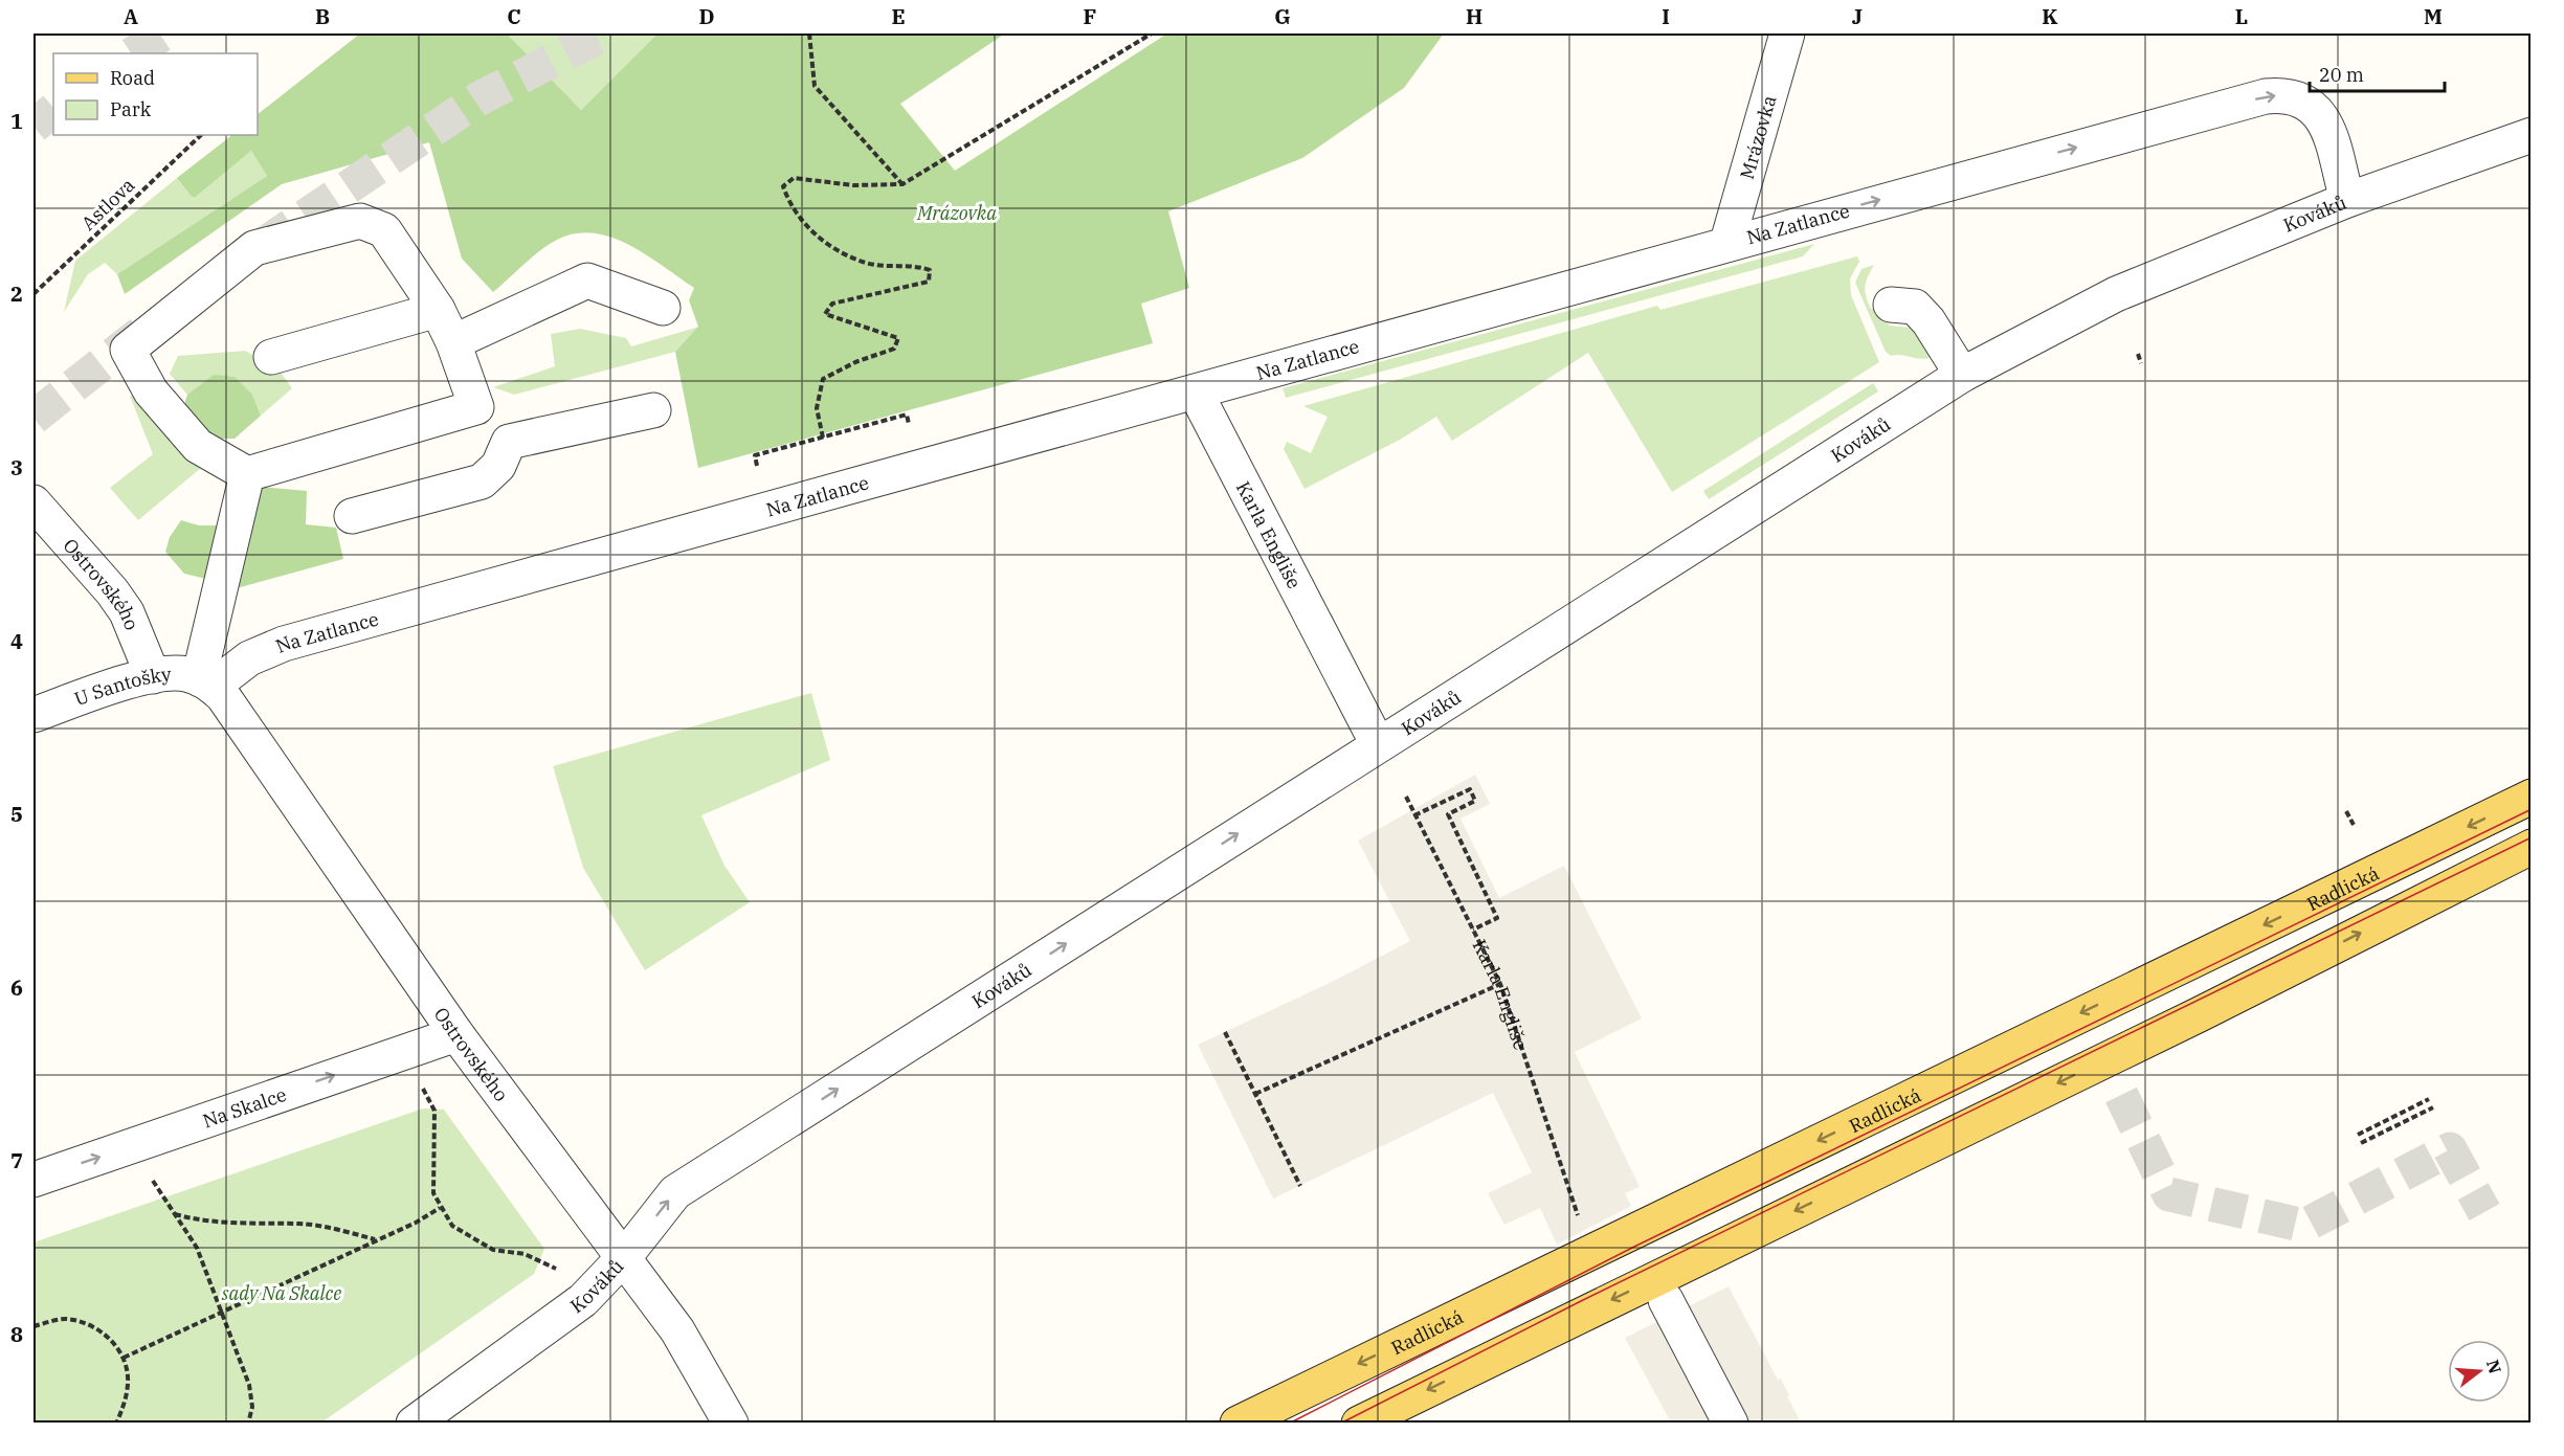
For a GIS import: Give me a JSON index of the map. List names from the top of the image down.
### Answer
{
  "streets": {
    "main road": ["Radlická"],
    "street": [
      "Mrázovka",
      "Kováků",
      "Na Zatlance",
      "Karla Engliše",
      "Ostrovského",
      "U Santošky",
      "Na Skalce"
    ],
    "path": ["Astlova"]
  },
  "crossings": [
    ["Mrázovka", "Na Zatlance"],
    ["Kováků", "Na Zatlance"],
    ["Kováků", "Karla Engliše"],
    ["Kováků", "Ostrovského"],
    ["Na Zatlance", "Karla Engliše"],
    ["Na Zatlance", "Ostrovského"],
    ["Na Zatlance", "U Santošky"],
    ["Ostrovského", "U Santošky"],
    ["Ostrovského", "Na Skalce"]
  ],
  "one_way": ["Kováků", "Na Skalce"],
  "parks": ["Mrázovka", "sady Na Skalce"],
  "legend": ["Road", "Park"],
  "scale_bar": "20 m",
  "north": "right",
  "grid": {
    "columns": [
      "A",
      "B",
      "C",
      "D",
      "E",
      "F",
      "G",
      "H",
      "I",
      "J",
      "K",
      "L",
      "M"
    ],
    "rows": [
      "1",
      "2",
      "3",
      "4",
      "5",
      "6",
      "7",
      "8"
    ]
  }
}
